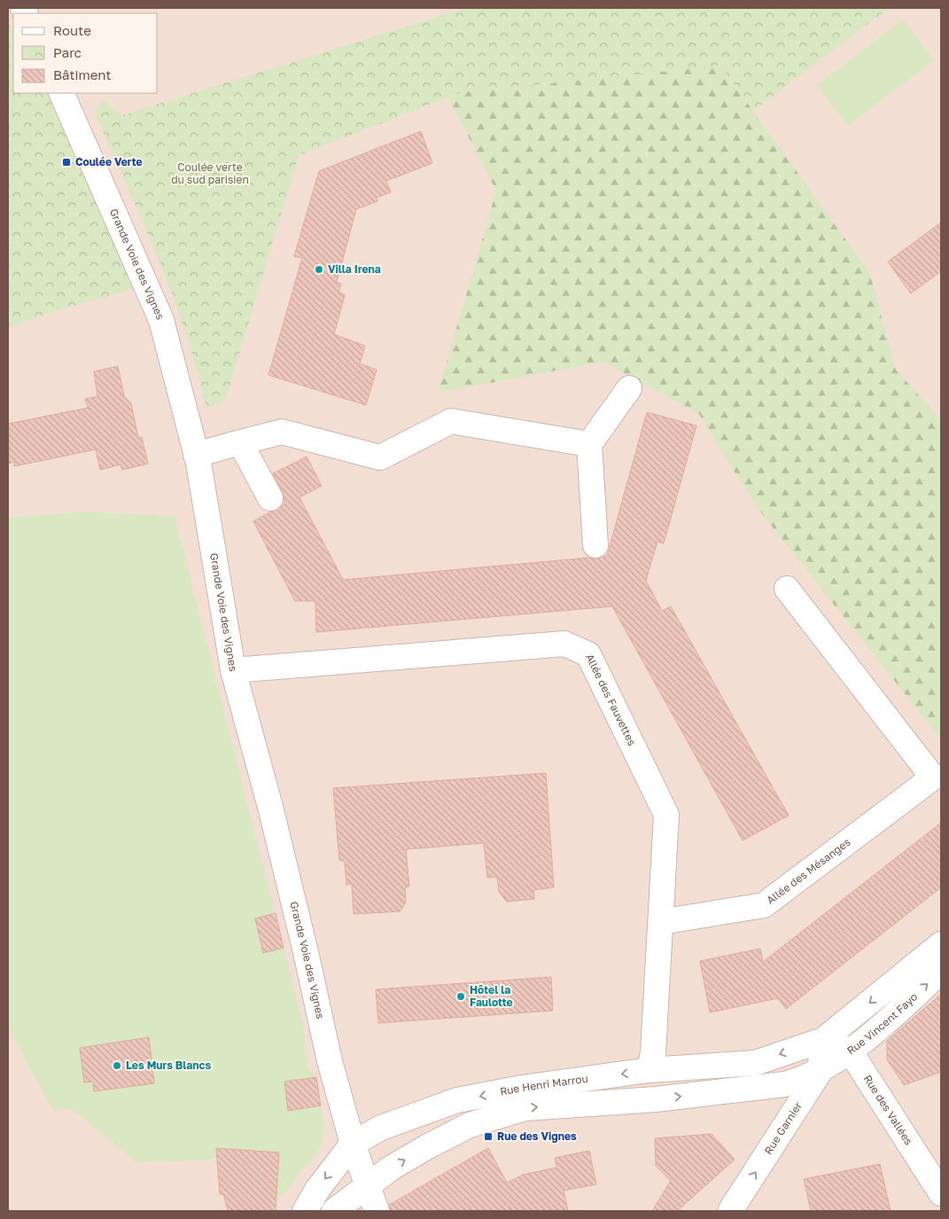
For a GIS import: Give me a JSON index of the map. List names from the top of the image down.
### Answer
{
  "streets": {
    "street": [
      "Grande Voie des Vignes",
      "Allée des Fauvettes",
      "Allée des Mésanges",
      "Rue Vincent Fayo",
      "Rue Henri Marrou",
      "Rue des Vallées",
      "Rue Garnier"
    ]
  },
  "crossings": [
    ["Grande Voie des Vignes", "Allée des Fauvettes"],
    ["Grande Voie des Vignes", "Rue Henri Marrou"],
    ["Allée des Fauvettes", "Allée des Mésanges"],
    ["Allée des Fauvettes", "Rue Henri Marrou"],
    ["Rue Vincent Fayo", "Rue Henri Marrou"],
    ["Rue Vincent Fayo", "Rue des Vallées"],
    ["Rue Vincent Fayo", "Rue Garnier"],
    ["Rue Henri Marrou", "Rue Garnier"]
  ],
  "one_way": ["Rue Garnier"],
  "parks": ["Coulée verte du sud parisien"],
  "places": {
    "transit": ["Coulée Verte", "Rue des Vignes"],
    "other": ["Villa Irena", "Hôtel la Faulotte", "Les Murs Blancs"]
  },
  "legend": ["Route", "Parc", "Bâtiment"]
}
